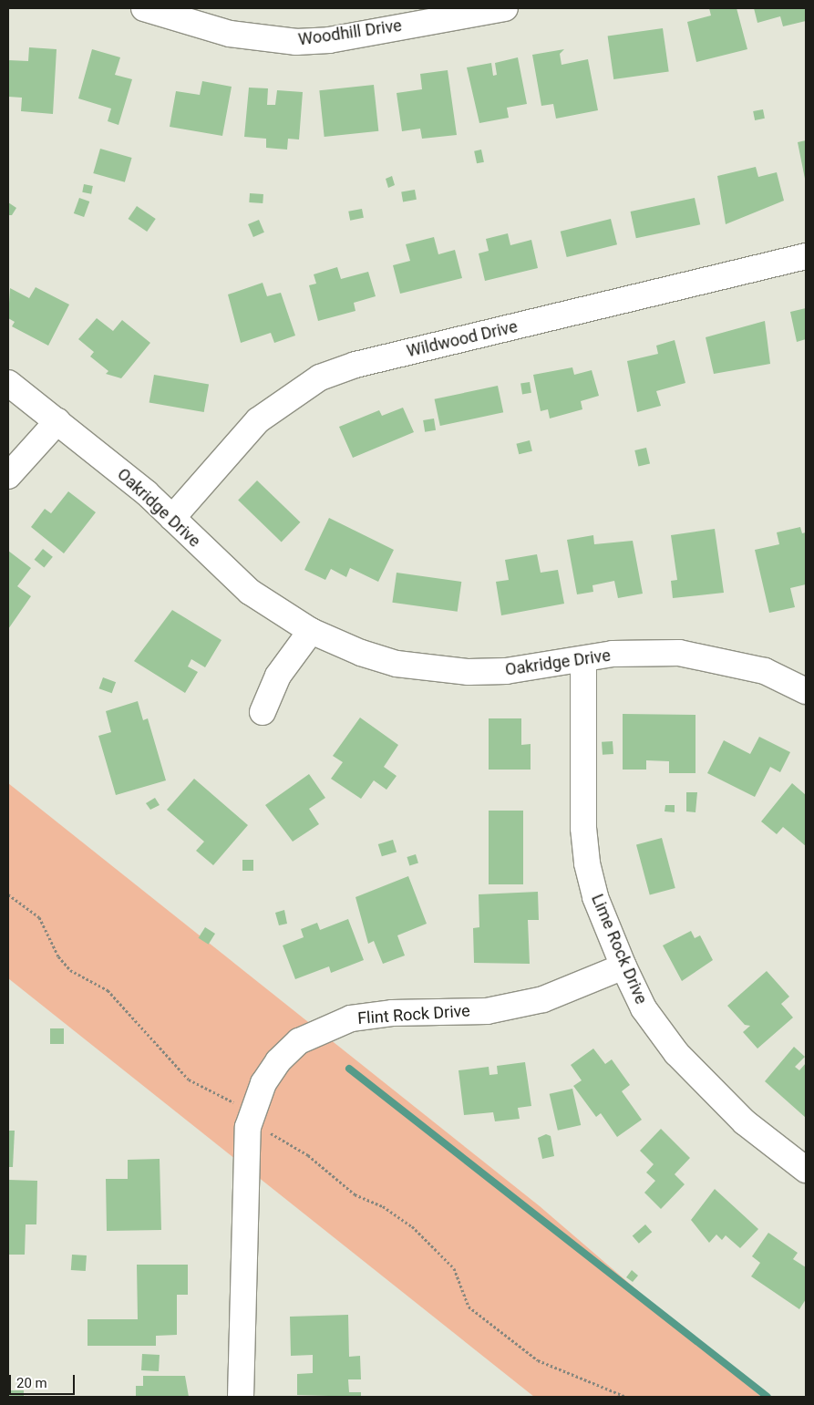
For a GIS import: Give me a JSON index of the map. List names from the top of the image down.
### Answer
{
  "streets": {
    "street": [
      "Woodhill Drive",
      "Wildwood Drive",
      "Oakridge Drive",
      "Lime Rock Drive",
      "Flint Rock Drive"
    ]
  },
  "crossings": [
    ["Wildwood Drive", "Oakridge Drive"],
    ["Oakridge Drive", "Lime Rock Drive"],
    ["Lime Rock Drive", "Flint Rock Drive"]
  ],
  "scale_bar": "20 m"
}
